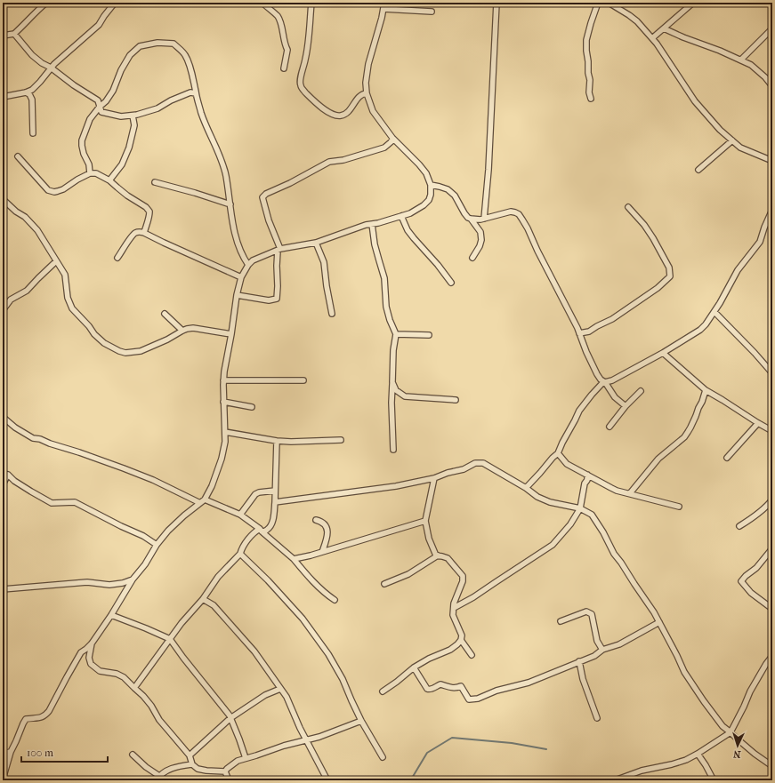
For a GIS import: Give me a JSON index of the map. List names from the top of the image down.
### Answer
{
  "scale_bar": "100 m",
  "north": "bottom"
}
